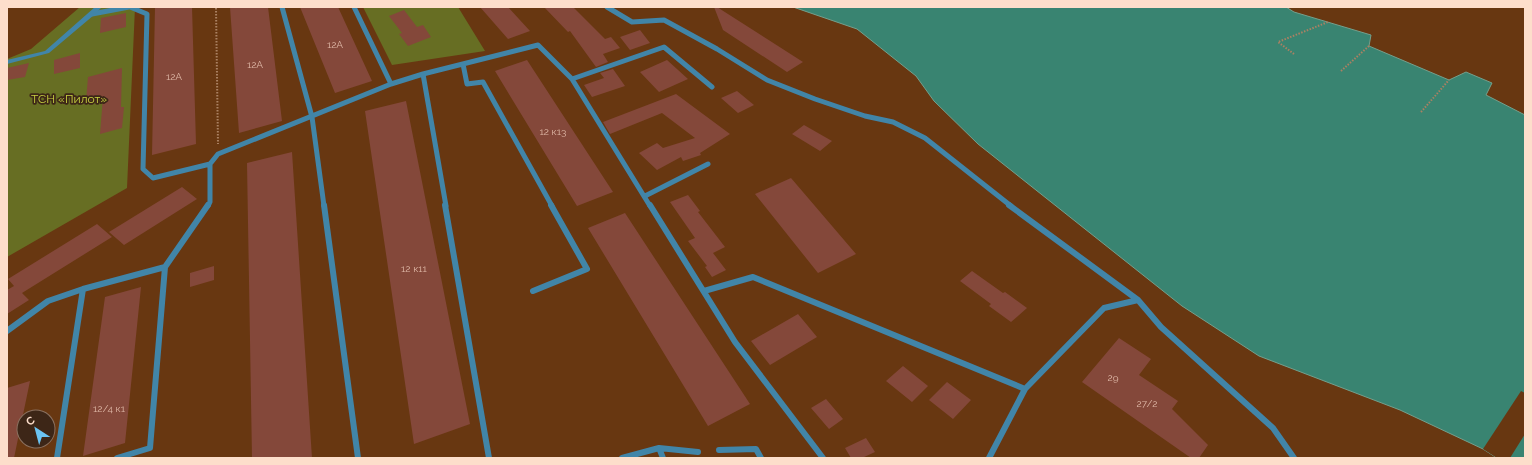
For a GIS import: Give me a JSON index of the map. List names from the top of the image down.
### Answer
{
  "parks": ["ТСН «Пилот»"],
  "house_numbers": [
    "12А",
    "12А",
    "12А",
    "12 к13",
    "12 к11",
    "29",
    "27/2",
    "12/4 к1"
  ],
  "north": "top left"
}
